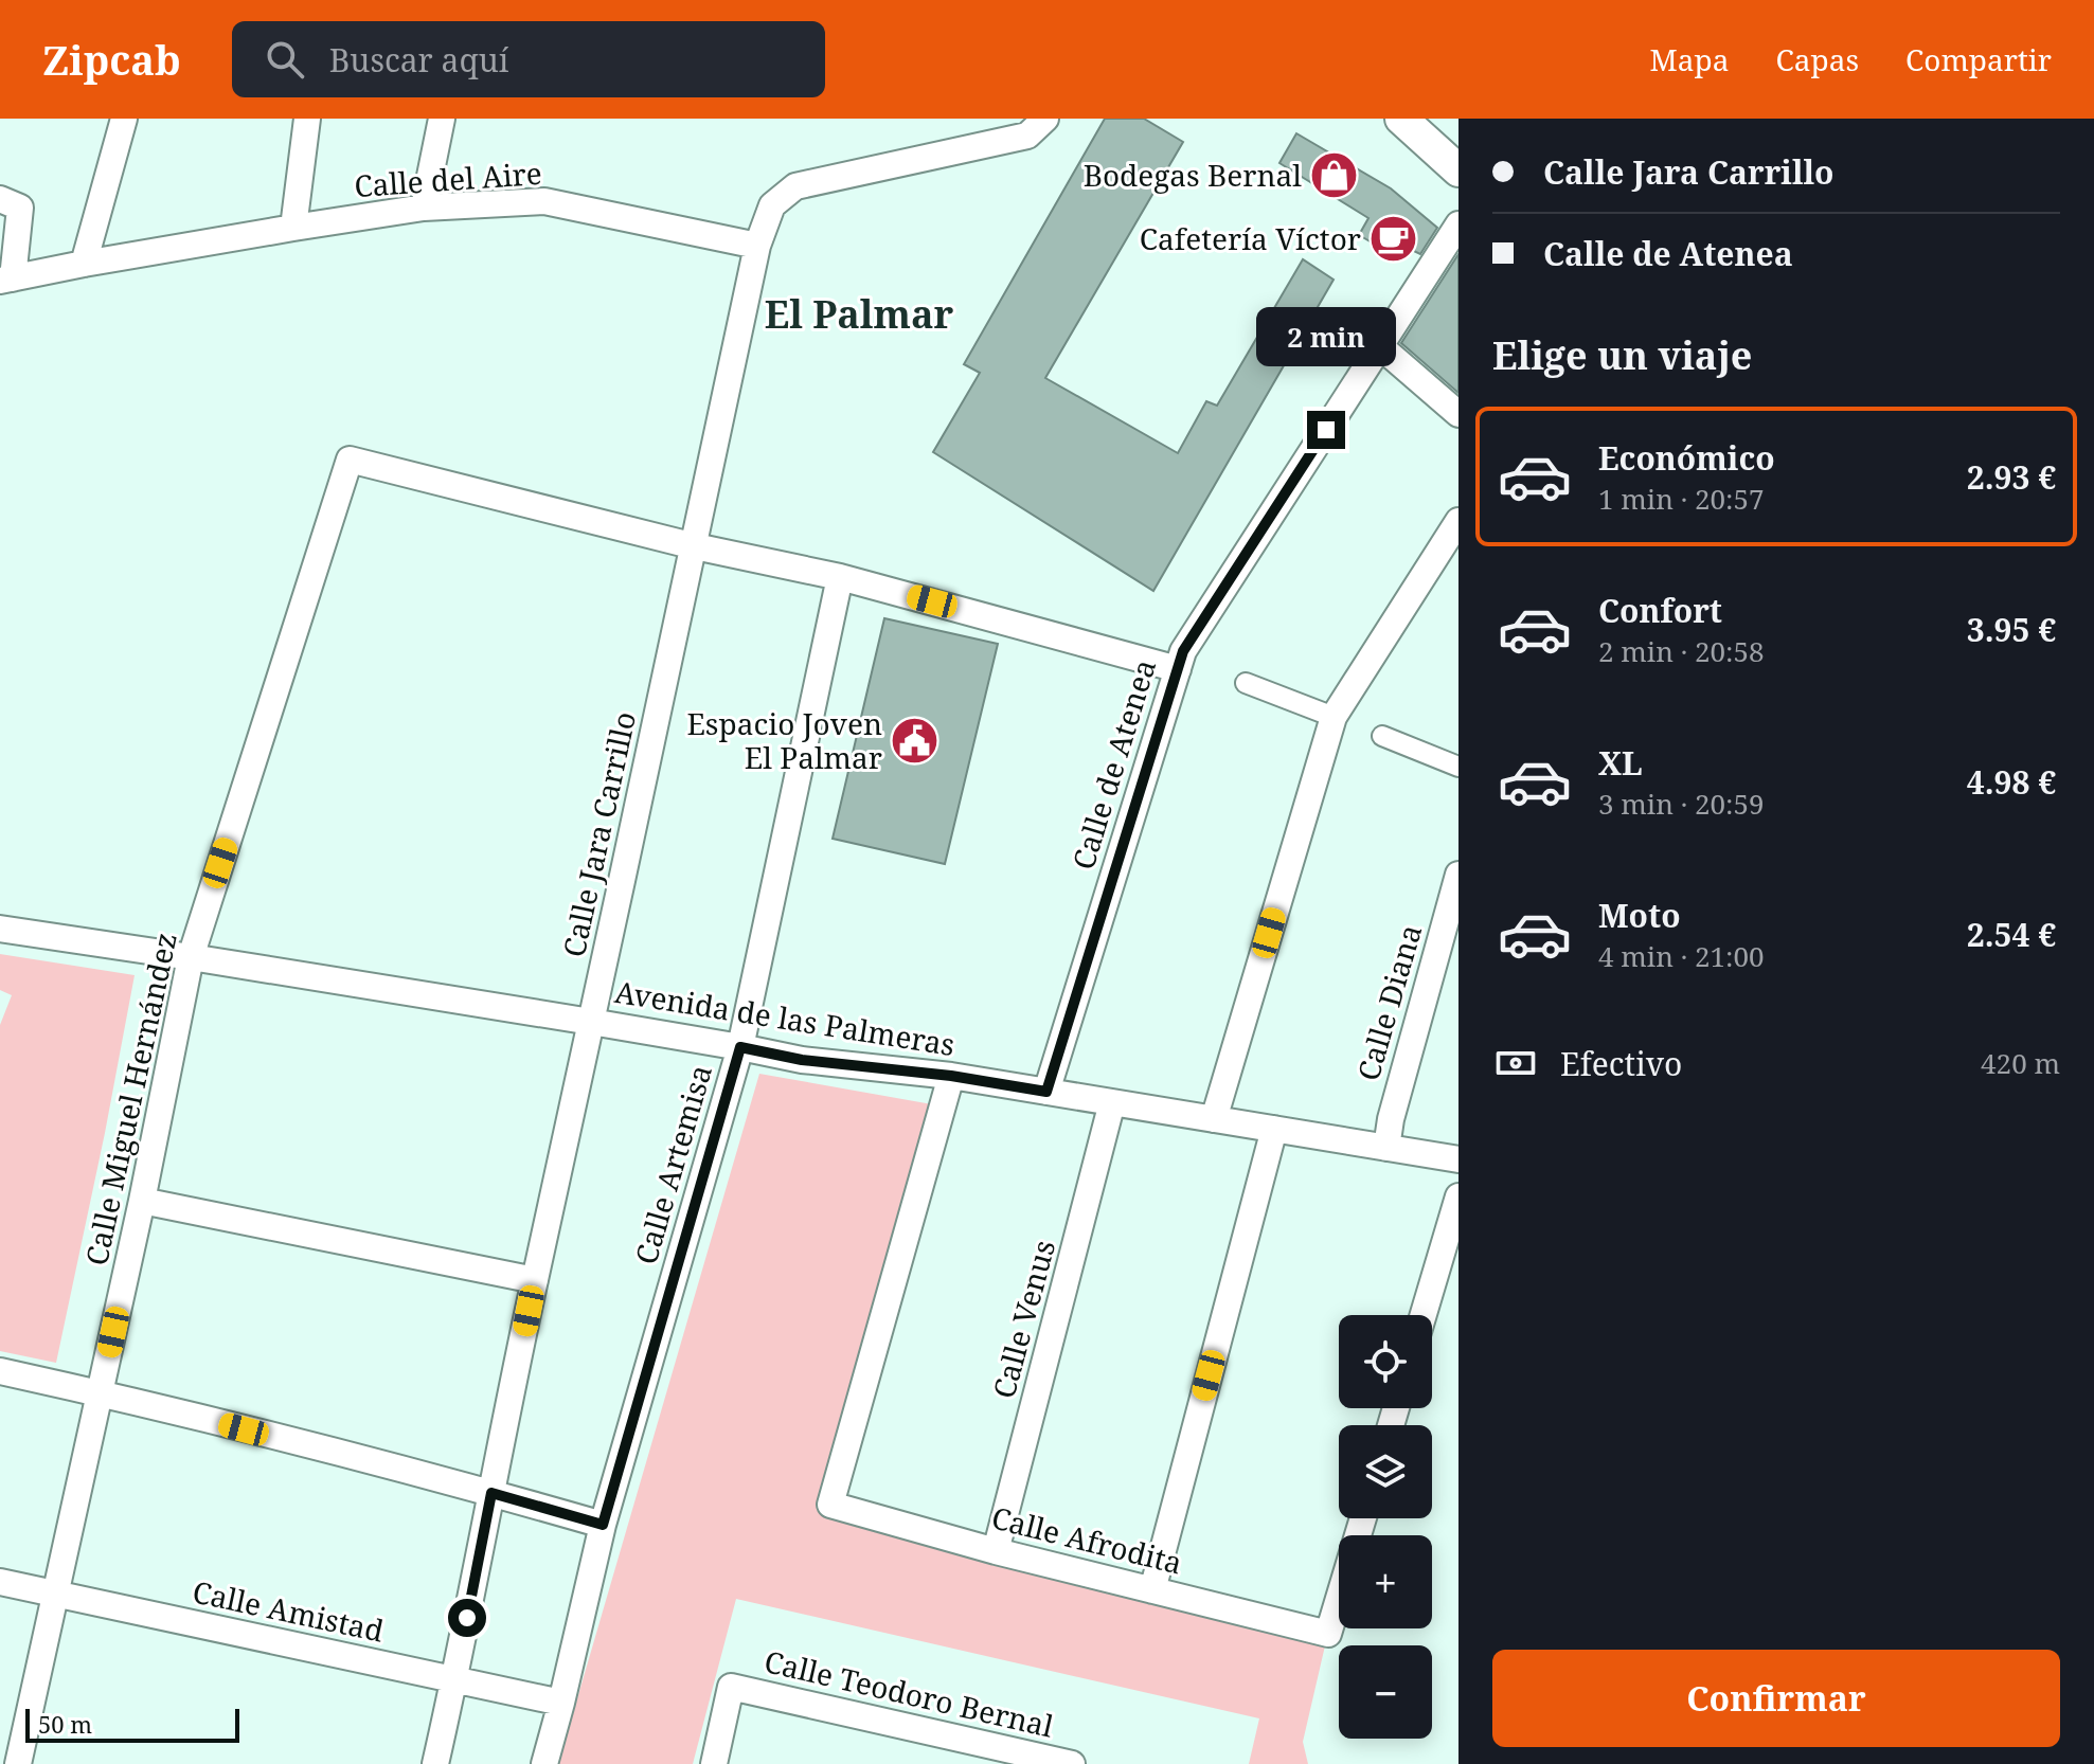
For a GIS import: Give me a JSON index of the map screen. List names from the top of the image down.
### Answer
{
  "streets": {
    "street": [
      "Calle del Aire",
      "Calle de Atenea",
      "Calle Jara Carrillo",
      "Calle Diana",
      "Avenida de las Palmeras",
      "Calle Miguel Hernández",
      "Calle Artemisa",
      "Calle Venus",
      "Calle Afrodita",
      "Calle Amistad",
      "Calle Teodoro Bernal"
    ]
  },
  "crossings": [
    ["Calle del Aire", "Calle Jara Carrillo"],
    ["Calle de Atenea", "Avenida de las Palmeras"],
    ["Calle Jara Carrillo", "Avenida de las Palmeras"],
    ["Calle Jara Carrillo", "Calle Miguel Hernández"],
    ["Calle Jara Carrillo", "Calle Amistad"],
    ["Calle Diana", "Avenida de las Palmeras"],
    ["Avenida de las Palmeras", "Calle Miguel Hernández"],
    ["Avenida de las Palmeras", "Calle Artemisa"],
    ["Avenida de las Palmeras", "Calle Venus"],
    ["Avenida de las Palmeras", "Calle Afrodita"],
    ["Calle Miguel Hernández", "Calle Amistad"],
    ["Calle Artemisa", "Calle Amistad"],
    ["Calle Venus", "Calle Afrodita"]
  ],
  "districts": ["El Palmar"],
  "places": {
    "shop": ["Bodegas Bernal"],
    "cafe": ["Cafetería Víctor"],
    "public building": ["Espacio Joven El Palmar"]
  },
  "scale_bar": "50 m",
  "page": {
    "header": "Zipcab",
    "search": "Buscar aquí",
    "nav": ["Mapa", "Capas", "Compartir"],
    "banner": ["Calle Jara Carrillo", "Calle de Atenea"],
    "heading": "Elige un viaje",
    "bubble": "2 min",
    "list": [
      {
        "name": "Económico",
        "note": "1 min · 20:57",
        "value": "2.93 €"
      },
      {
        "name": "Confort",
        "note": "2 min · 20:58",
        "value": "3.95 €"
      },
      {
        "name": "XL",
        "note": "3 min · 20:59",
        "value": "4.98 €"
      },
      {
        "name": "Moto",
        "note": "4 min · 21:00",
        "value": "2.54 €"
      }
    ],
    "pay": ["Efectivo", "420 m"],
    "map_buttons": ["+", "−"],
    "buttons": "Confirmar",
    "scale": "50 m"
  }
}
